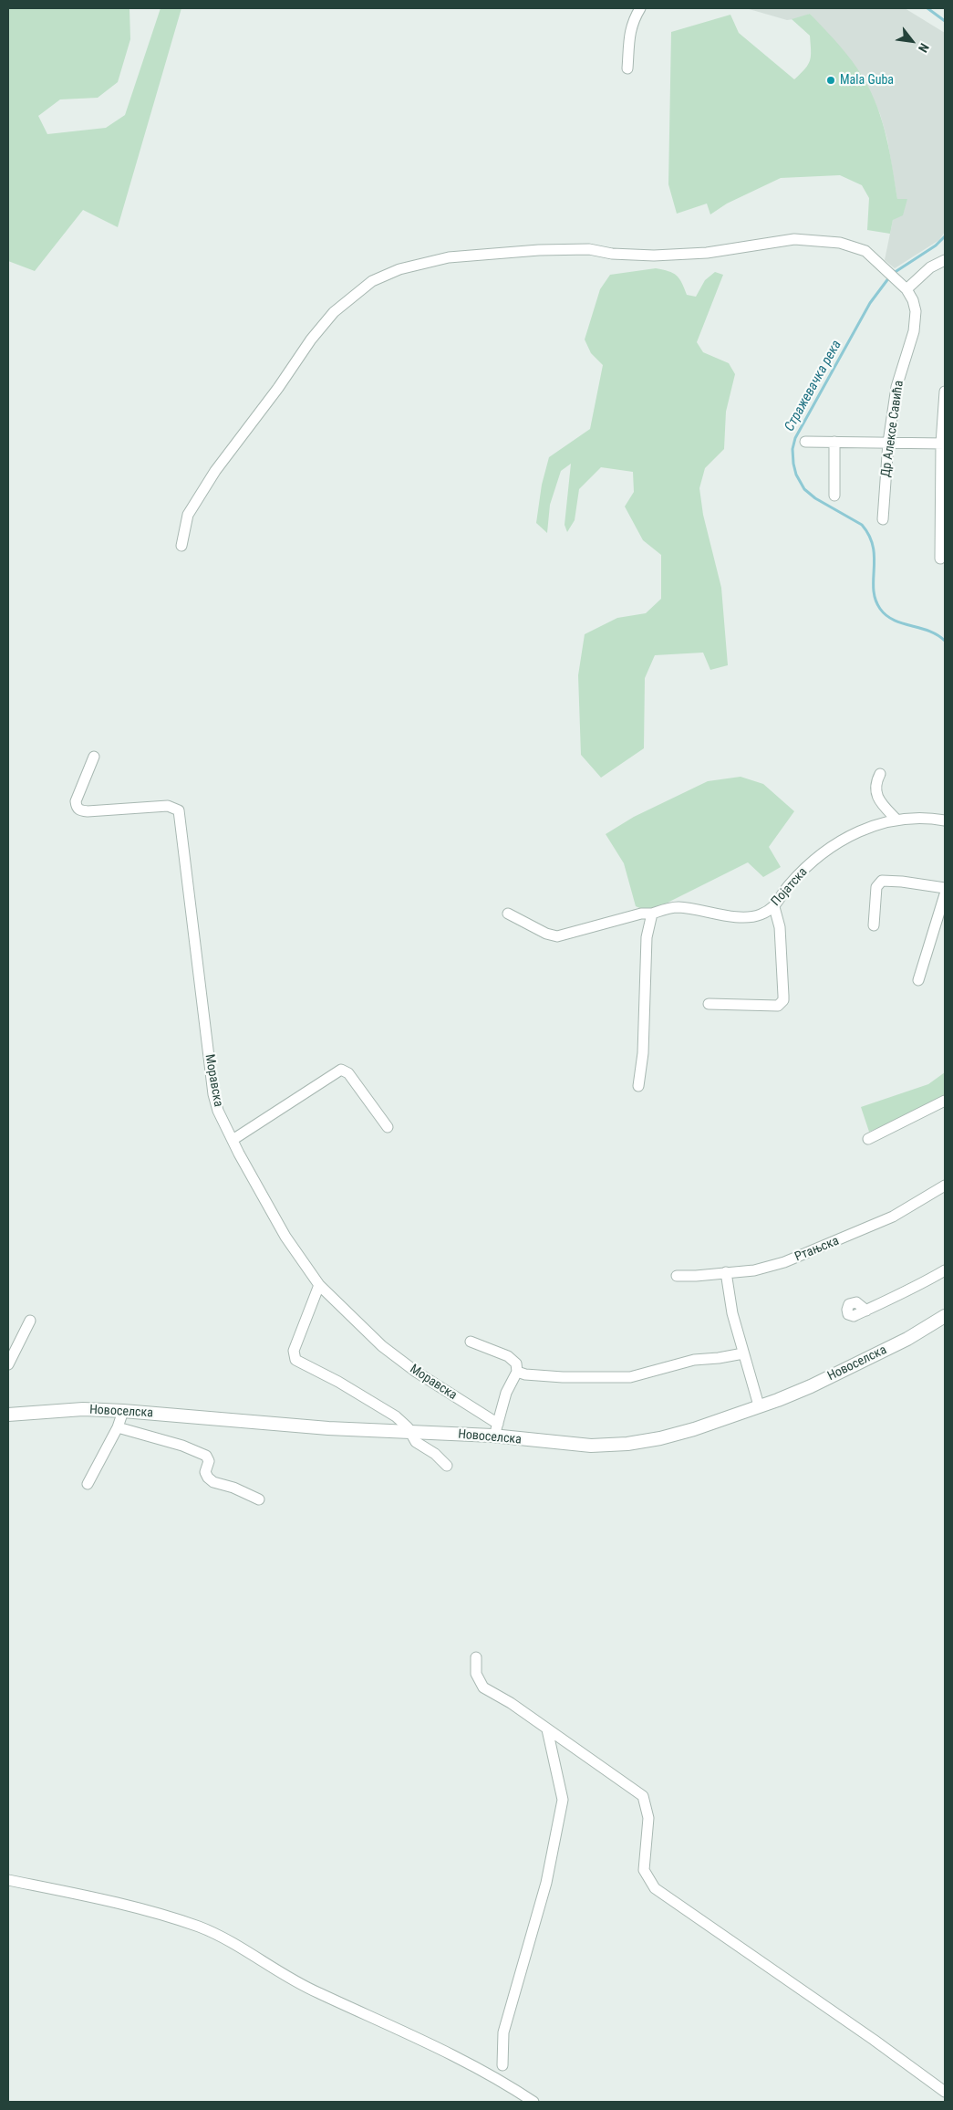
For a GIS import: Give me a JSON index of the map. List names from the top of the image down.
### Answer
{
  "streets": {
    "street": [
      "Др Алексе Савића",
      "Појатска",
      "Моравска",
      "Ртањска",
      "Новоселска"
    ]
  },
  "water": ["Стражевачка река"],
  "places": ["Mala Guba"],
  "north": "bottom right"
}
